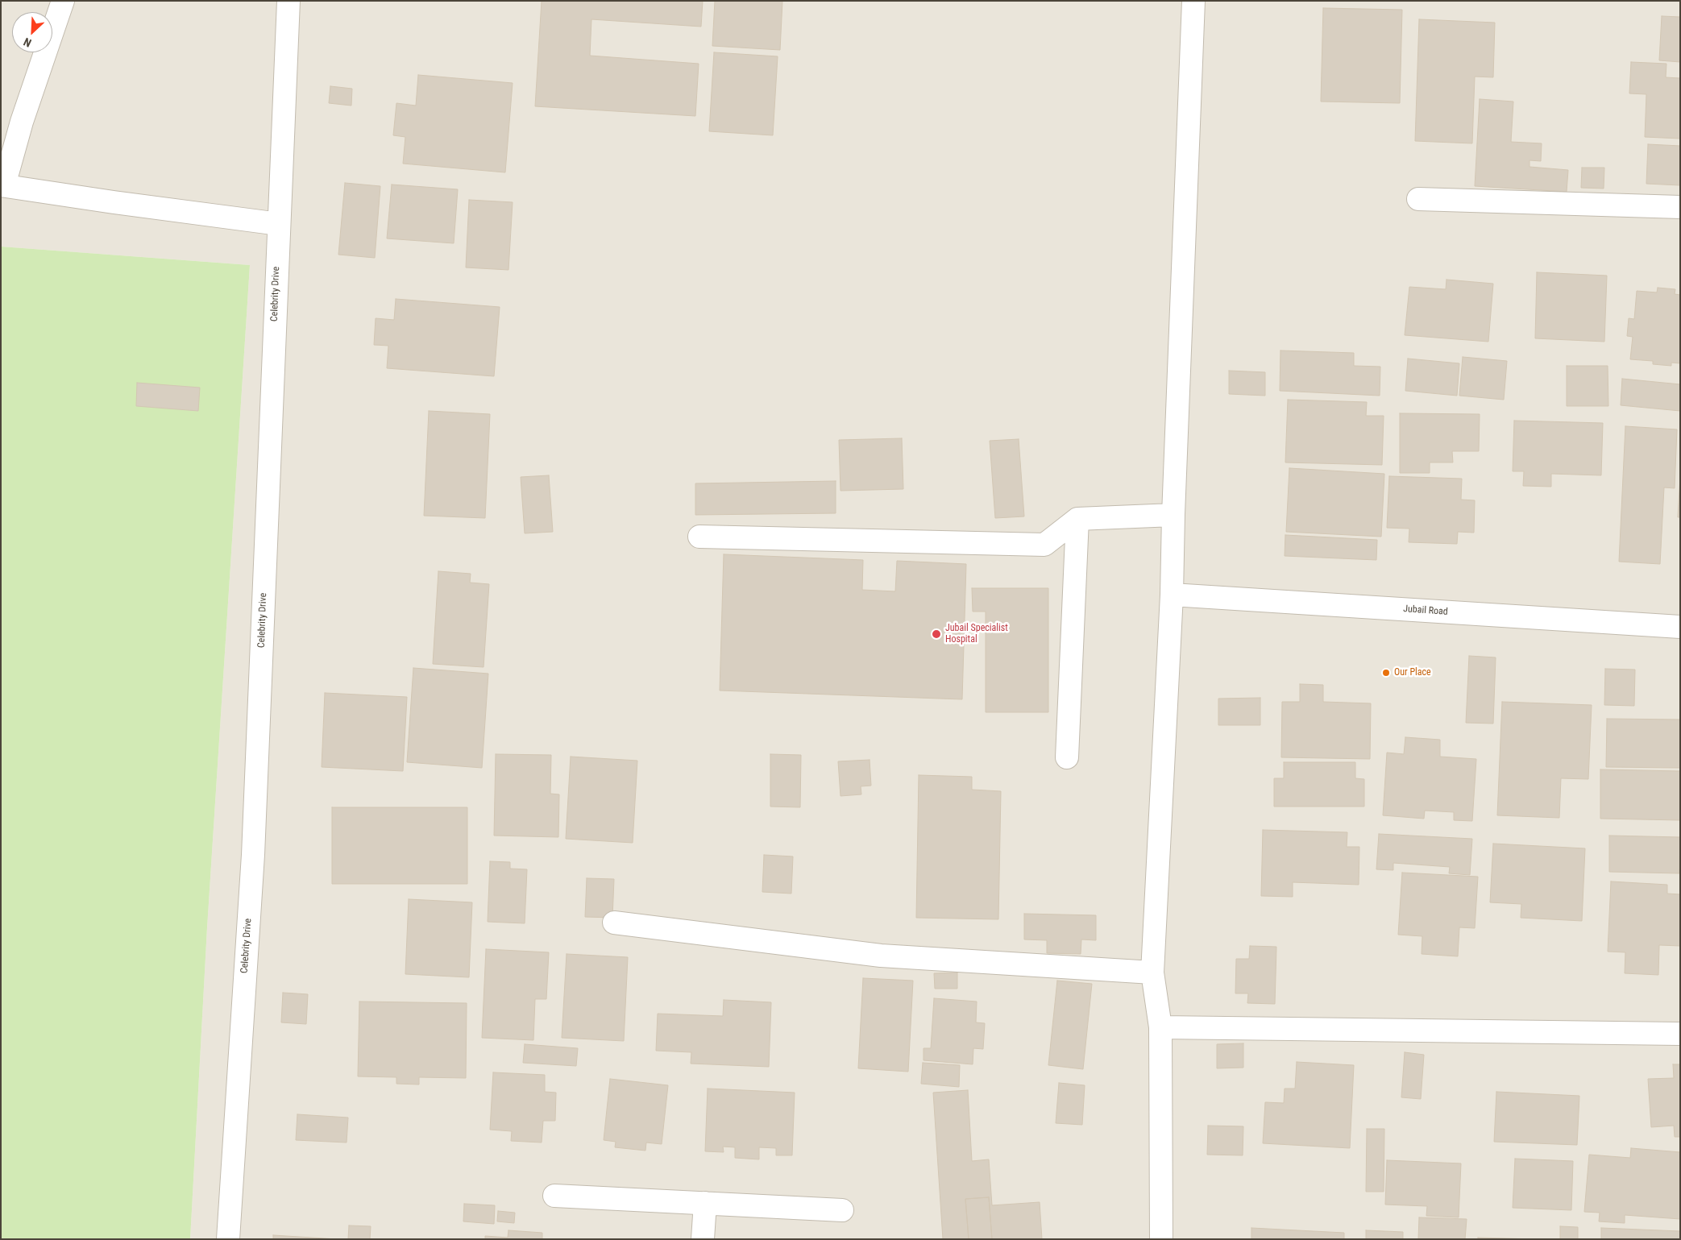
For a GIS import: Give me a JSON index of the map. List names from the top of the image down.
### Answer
{
  "streets": {
    "street": ["Celebrity Drive", "Jubail Road"]
  },
  "places": ["Jubail Specialist Hospital", "Our Place"],
  "north": "bottom left"
}
